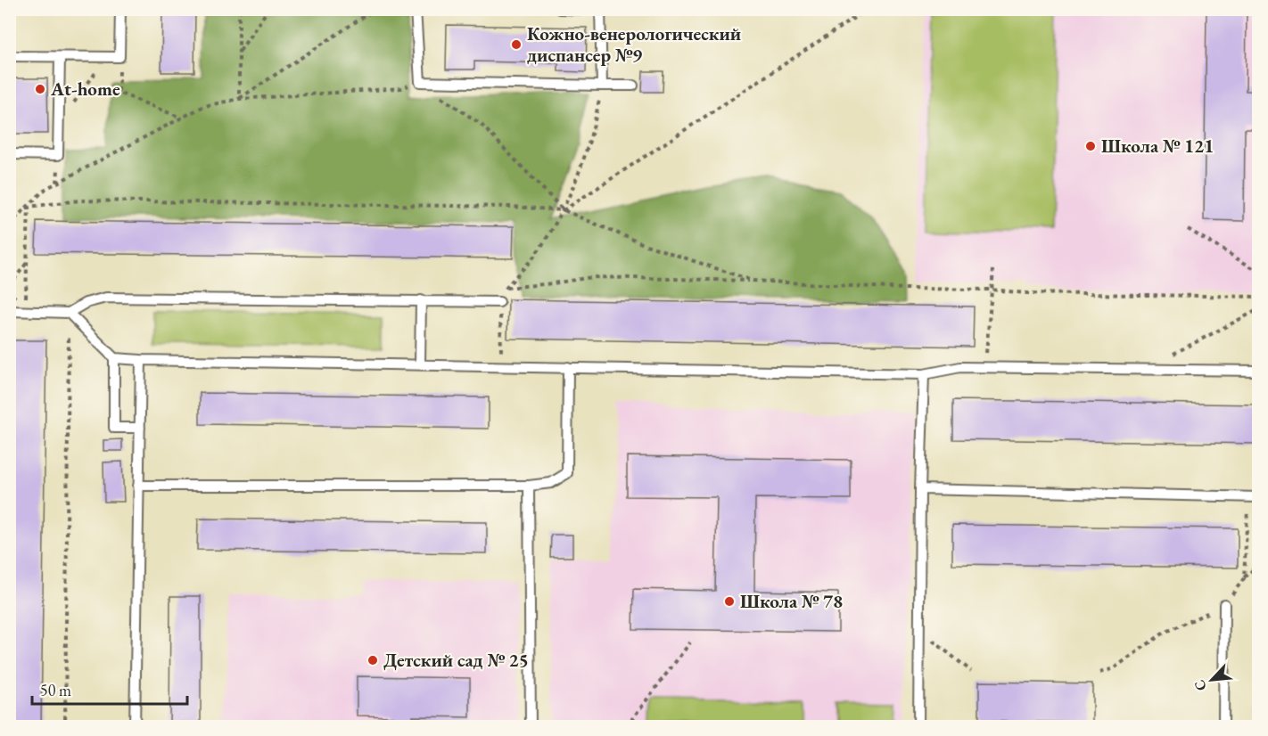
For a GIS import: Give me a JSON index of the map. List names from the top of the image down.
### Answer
{
  "places": [
    "Кожно-венерологический диспансер №9",
    "At-home",
    "Школа № 121",
    "Школа № 78",
    "Детский сад № 25"
  ],
  "scale_bar": "50 m",
  "north": "bottom left"
}
